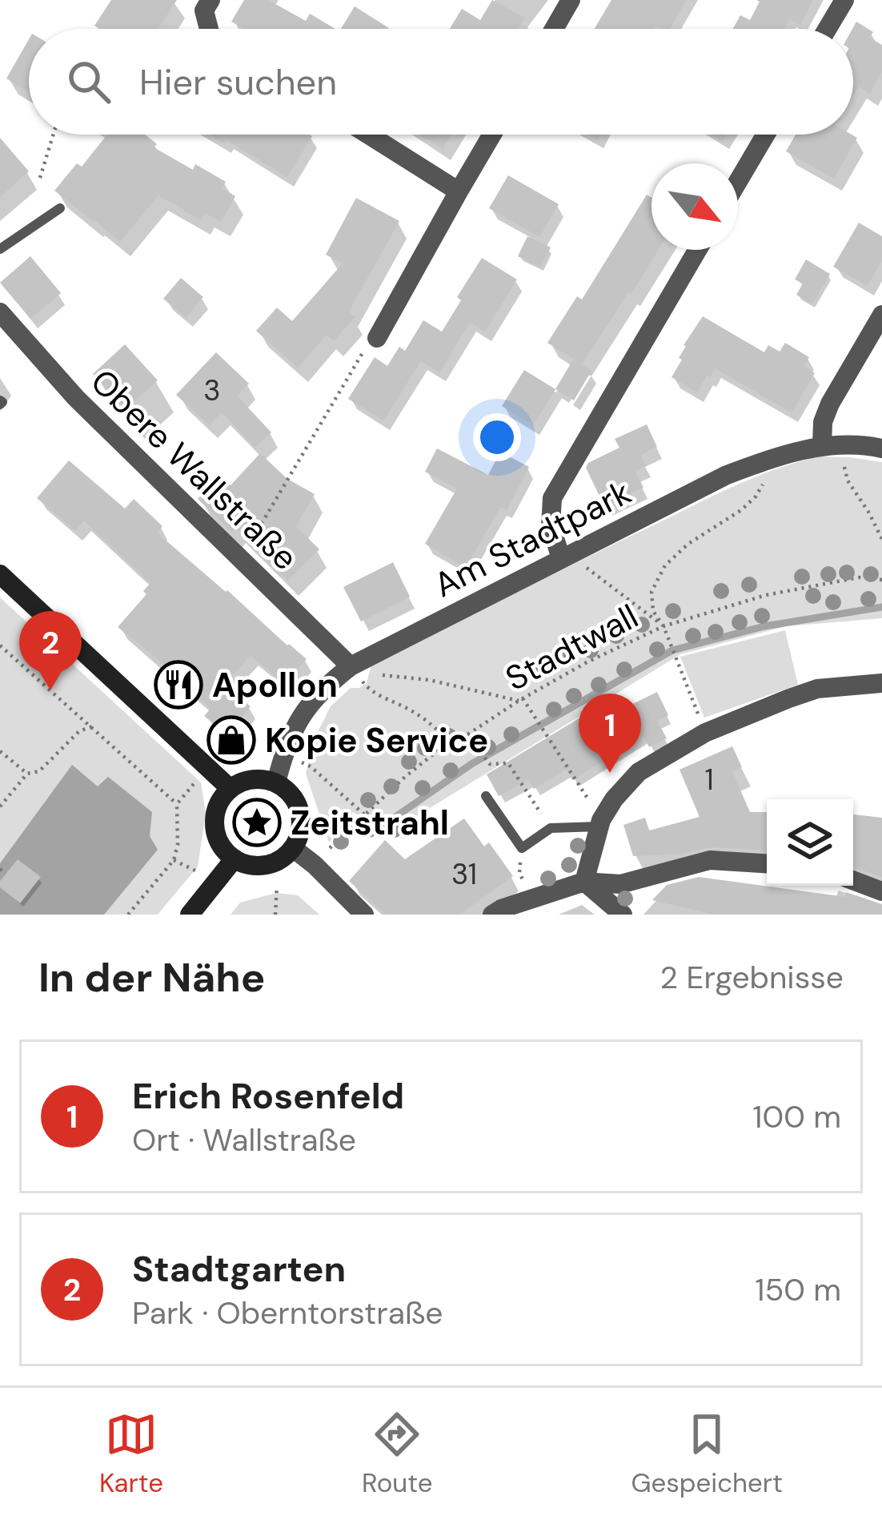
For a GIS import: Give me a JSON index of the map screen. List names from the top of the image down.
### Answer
{
  "streets": {
    "street": ["Obere Wallstraße", "Am Stadtpark"],
    "path": ["Stadtwall"]
  },
  "crossings": [
    ["Obere Wallstraße", "Am Stadtpark"]
  ],
  "places": {
    "restaurant": ["Apollon"],
    "shop": ["Kopie Service"],
    "place": ["Zeitstrahl"]
  },
  "house_numbers": ["3", "1", "31"],
  "north": "bottom right",
  "page": {
    "search": "Hier suchen",
    "pins": ["2", "1"],
    "heading": ["In der Nähe", "2 Ergebnisse"],
    "list": [
      {
        "mark": "1",
        "name": "Erich Rosenfeld",
        "note": "Ort · Wallstraße",
        "value": "100 m"
      },
      {
        "mark": "2",
        "name": "Stadtgarten",
        "note": "Park · Oberntorstraße",
        "value": "150 m"
      }
    ],
    "nav": ["Karte", "Route", "Gespeichert"]
  }
}
